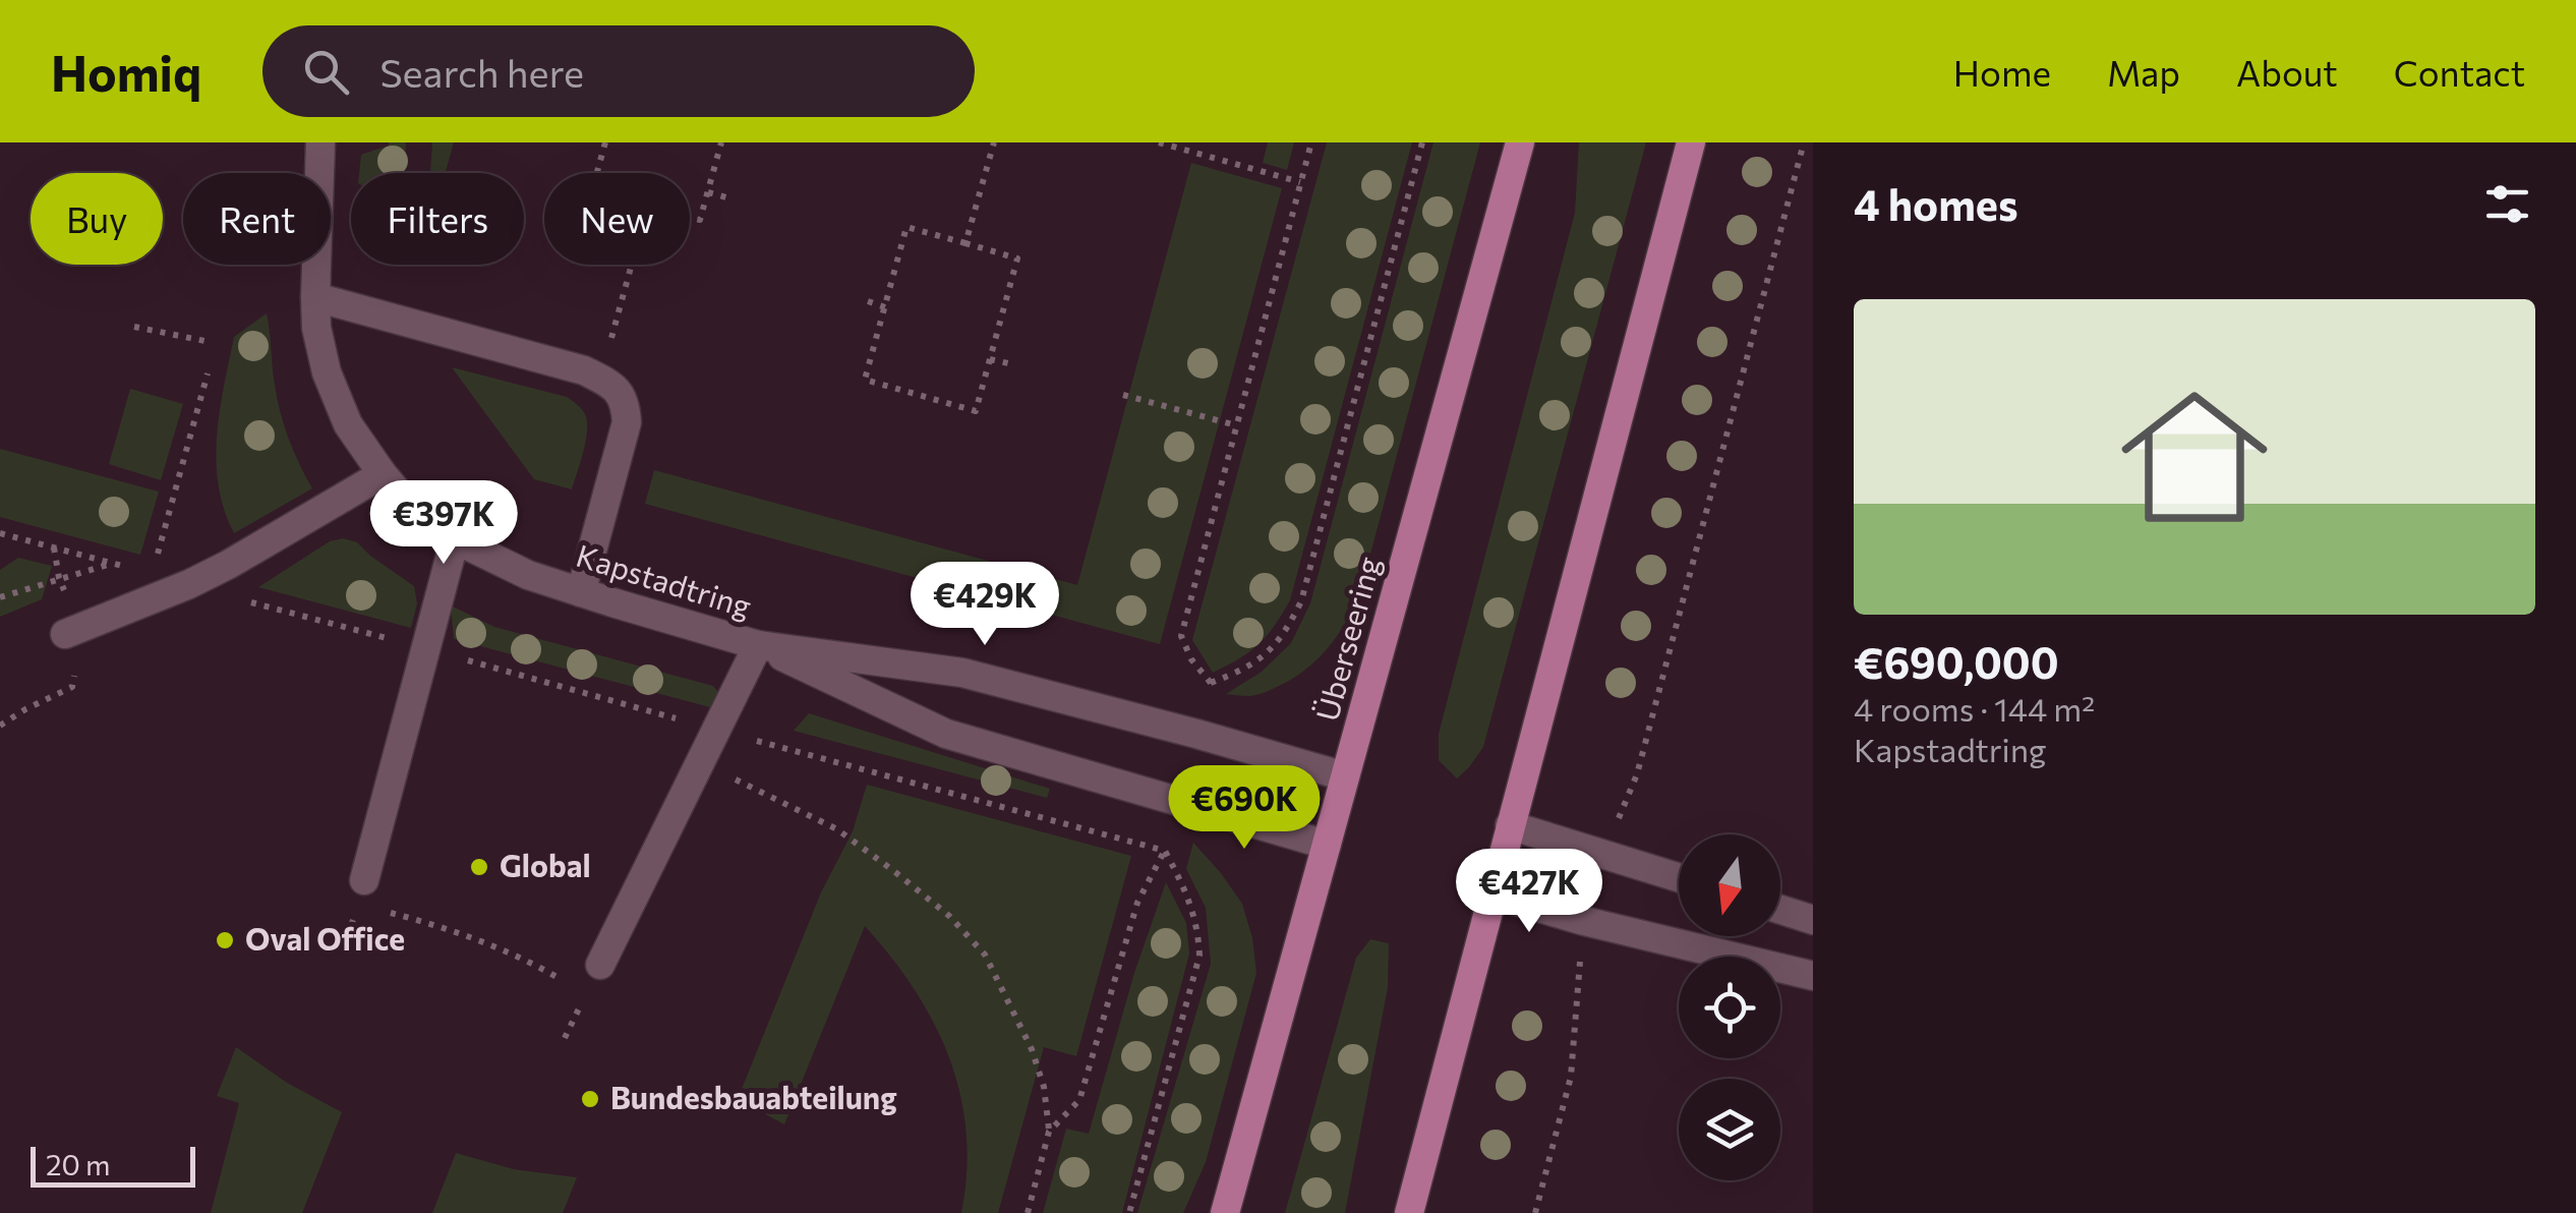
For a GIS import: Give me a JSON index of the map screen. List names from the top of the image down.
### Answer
{
  "streets": {
    "main road": ["Überseering"],
    "street": ["Kapstadtring"]
  },
  "crossings": [
    ["Kapstadtring", "Überseering"]
  ],
  "places": ["Global", "Oval Office", "Bundesbauabteilung"],
  "scale_bar": "20 m",
  "north": "bottom",
  "page": {
    "header": "Homiq",
    "search": "Search here",
    "nav": [
      "Home",
      "Map",
      "About",
      "Contact"
    ],
    "heading": "4 homes",
    "chip": [
      "Buy",
      "Rent",
      "Filters",
      "New"
    ],
    "list": [
      {
        "name": "€690,000",
        "note": "4 rooms · 144 m² · Kapstadtring"
      }
    ],
    "price": [
      "€397K",
      "€429K",
      "€690K",
      "€427K"
    ],
    "scale": "20 m"
  }
}
